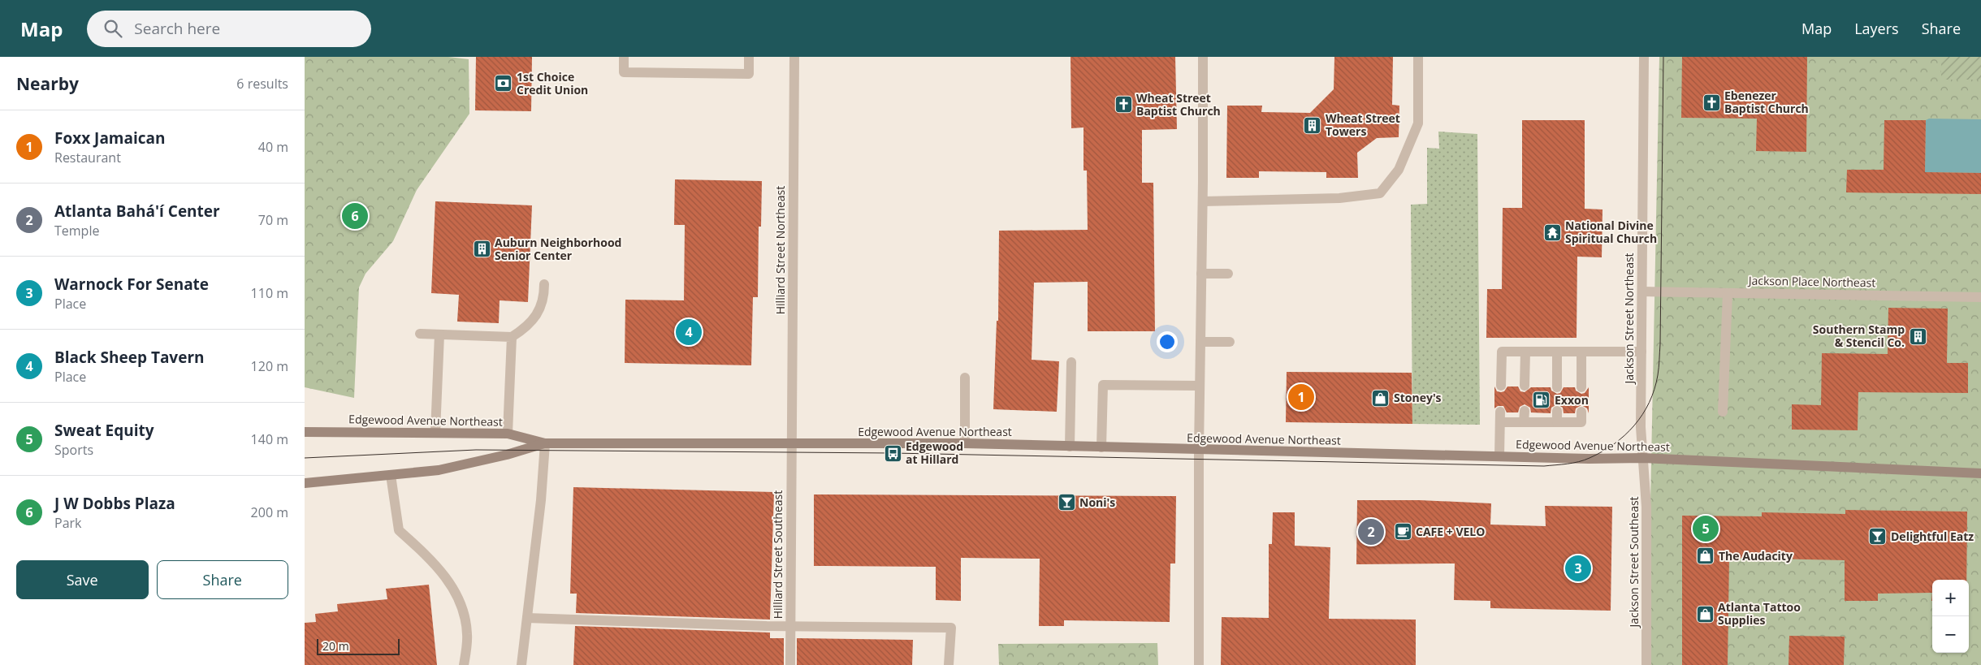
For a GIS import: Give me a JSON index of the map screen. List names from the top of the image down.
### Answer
{
  "streets": {
    "main road": ["Edgewood Avenue Northeast"],
    "street": [
      "Hilliard Street Northeast",
      "Jackson Place Northeast",
      "Jackson Street Northeast",
      "Hilliard Street Southeast",
      "Jackson Street Southeast"
    ]
  },
  "crossings": [
    ["Hilliard Street Northeast", "Edgewood Avenue Northeast"],
    ["Hilliard Street Northeast", "Hilliard Street Southeast"],
    ["Jackson Place Northeast", "Jackson Street Northeast"],
    ["Jackson Street Northeast", "Edgewood Avenue Northeast"],
    ["Jackson Street Northeast", "Jackson Street Southeast"],
    ["Edgewood Avenue Northeast", "Hilliard Street Southeast"],
    ["Edgewood Avenue Northeast", "Jackson Street Southeast"]
  ],
  "places": {
    "bank": ["1st Choice Credit Union"],
    "church": ["Ebenezer Baptist Church", "Wheat Street Baptist Church"],
    "building": ["Wheat Street Towers", "Auburn Neighborhood Senior Center", "Southern Stamp & Stencil Co."],
    "temple": ["National Divine Spiritual Church"],
    "shop": ["Stoney's", "The Audacity", "Atlanta Tattoo Supplies"],
    "fuel station": ["Exxon"],
    "bus stop": ["Edgewood at Hillard"],
    "bar": ["Noni's", "Delightful Eatz"],
    "cafe": ["CAFE + VELO"]
  },
  "scale_bar": "20 m",
  "page": {
    "header": "Map",
    "search": "Search here",
    "nav": ["Map", "Layers", "Share"],
    "heading": ["Nearby", "6 results"],
    "list": [
      {
        "mark": "1",
        "name": "Foxx Jamaican",
        "note": "Restaurant",
        "value": "40 m"
      },
      {
        "mark": "2",
        "name": "Atlanta Bahá'í Center",
        "note": "Temple",
        "value": "70 m"
      },
      {
        "mark": "3",
        "name": "Warnock For Senate",
        "note": "Place",
        "value": "110 m"
      },
      {
        "mark": "4",
        "name": "Black Sheep Tavern",
        "note": "Place",
        "value": "120 m"
      },
      {
        "mark": "5",
        "name": "Sweat Equity",
        "note": "Sports",
        "value": "140 m"
      },
      {
        "mark": "6",
        "name": "J W Dobbs Plaza",
        "note": "Park",
        "value": "200 m"
      }
    ],
    "pins": [
      "6",
      "4",
      "1",
      "5",
      "2",
      "3"
    ],
    "buttons": ["Save", "Share"],
    "map_buttons": ["+", "−"],
    "scale": "20 m"
  }
}
